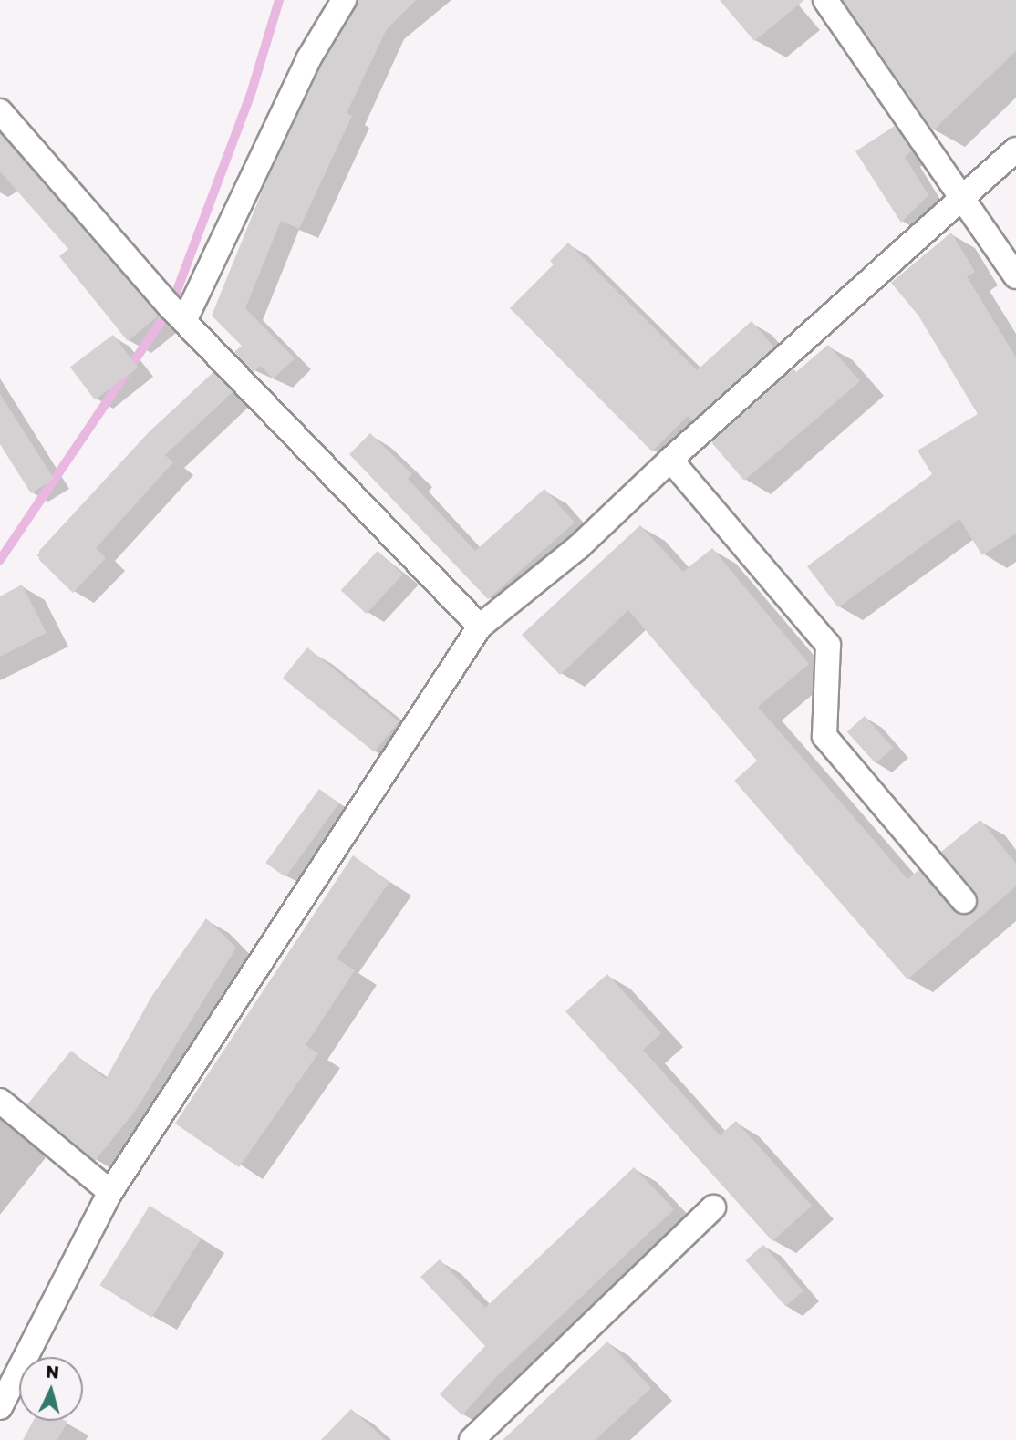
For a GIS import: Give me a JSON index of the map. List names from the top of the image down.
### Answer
{
  "north": "top"
}
